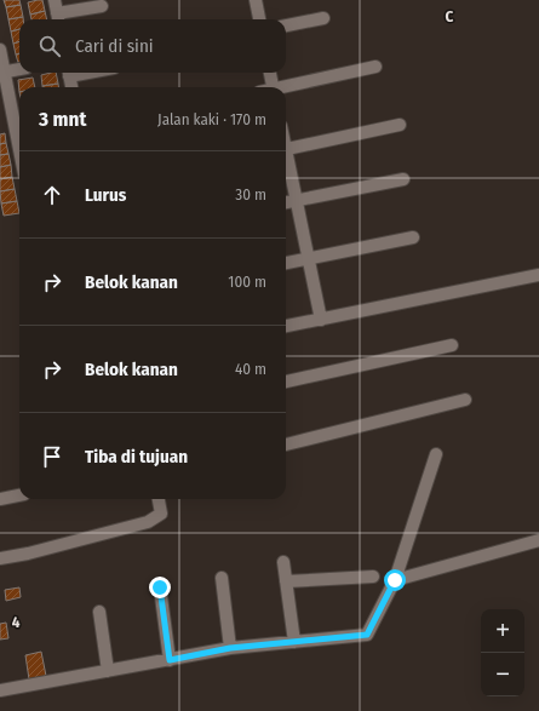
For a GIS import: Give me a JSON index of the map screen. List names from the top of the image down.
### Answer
{
  "page": {
    "search": "Cari di sini",
    "heading": ["3 mnt", "Jalan kaki · 170 m"],
    "list": [
      ["Lurus", "30 m"],
      ["Belok kanan", "100 m"],
      ["Belok kanan", "40 m"],
      "Tiba di tujuan"
    ],
    "map_buttons": ["+", "−"]
  },
  "grid": {
    "columns": ["C"],
    "rows": ["4"]
  }
}
